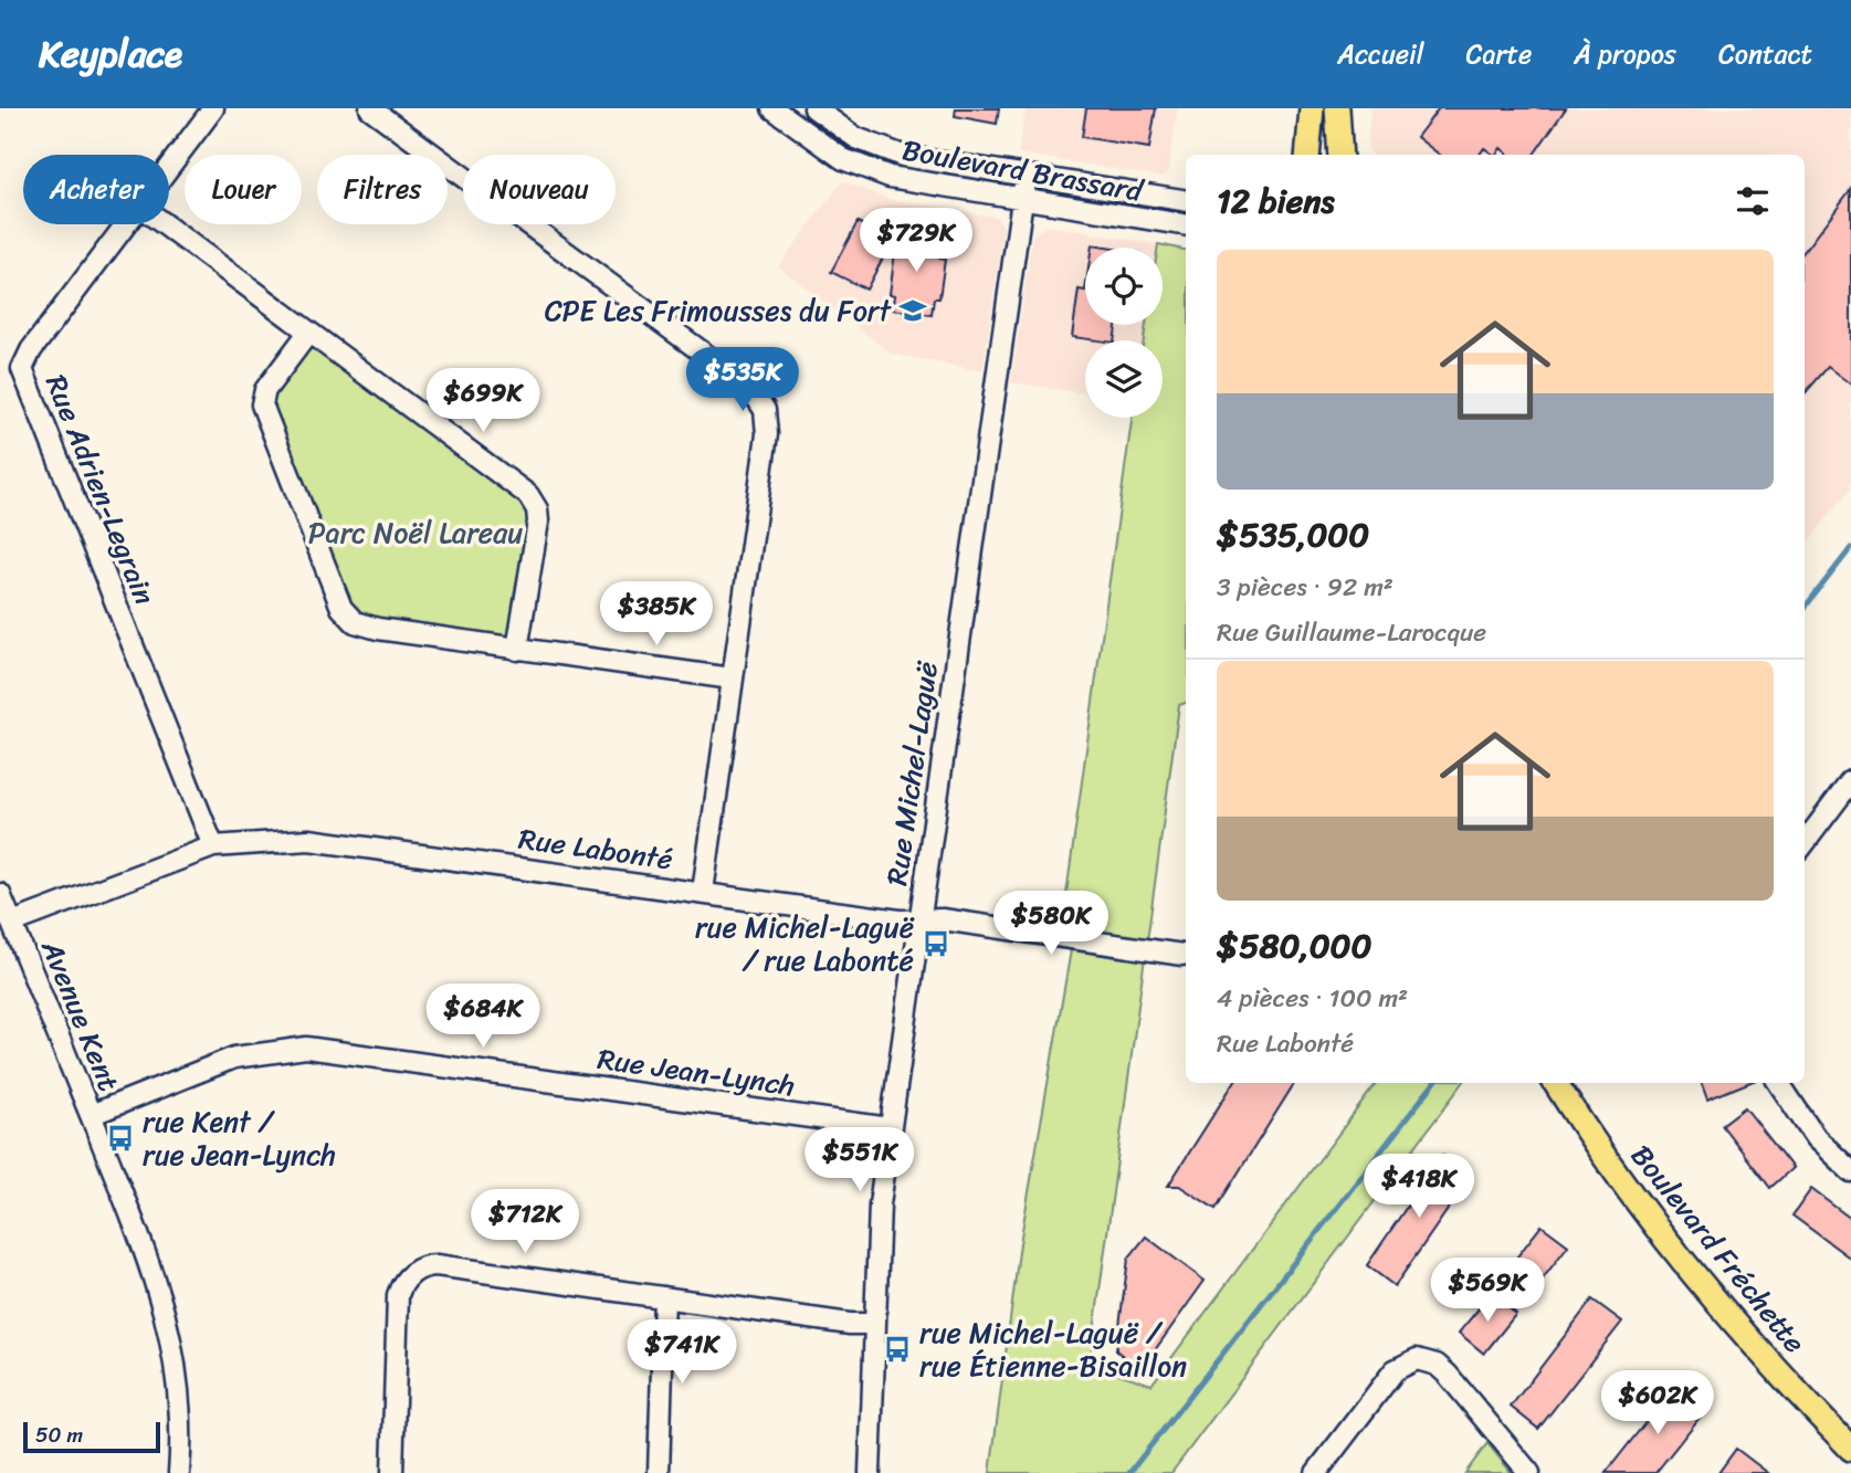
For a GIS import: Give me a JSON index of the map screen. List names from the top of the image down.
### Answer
{
  "streets": {
    "main road": ["Boulevard Fréchette"],
    "street": [
      "Boulevard Brassard",
      "Rue Adrien-Legrain",
      "Rue Michel-Laguë",
      "Rue Labonté",
      "Avenue Kent",
      "Rue Jean-Lynch"
    ]
  },
  "crossings": [
    ["Boulevard Brassard", "Rue Michel-Laguë"],
    ["Rue Adrien-Legrain", "Rue Labonté"],
    ["Rue Michel-Laguë", "Rue Labonté"],
    ["Rue Michel-Laguë", "Rue Jean-Lynch"],
    ["Rue Labonté", "Avenue Kent"],
    ["Avenue Kent", "Rue Jean-Lynch"]
  ],
  "parks": ["Parc Noël Lareau"],
  "places": {
    "school or university": ["CPE Les Frimousses du Fort"],
    "bus stop": ["rue Michel-Laguë / rue Labonté", "rue Kent / rue Jean-Lynch", "rue Michel-Laguë / rue Étienne-Bisaillon"]
  },
  "scale_bar": "50 m",
  "page": {
    "header": "Keyplace",
    "nav": [
      "Accueil",
      "Carte",
      "À propos",
      "Contact"
    ],
    "chip": [
      "Acheter",
      "Louer",
      "Filtres",
      "Nouveau"
    ],
    "heading": "12 biens",
    "price": [
      "$729K",
      "$535K",
      "$699K",
      "$385K",
      "$580K",
      "$684K",
      "$551K",
      "$418K",
      "$712K",
      "$569K",
      "$741K",
      "$602K"
    ],
    "list": [
      {
        "name": "$535,000",
        "note": "3 pièces · 92 m² · Rue Guillaume-Larocque"
      },
      {
        "name": "$580,000",
        "note": "4 pièces · 100 m² · Rue Labonté"
      }
    ],
    "scale": "50 m"
  }
}
